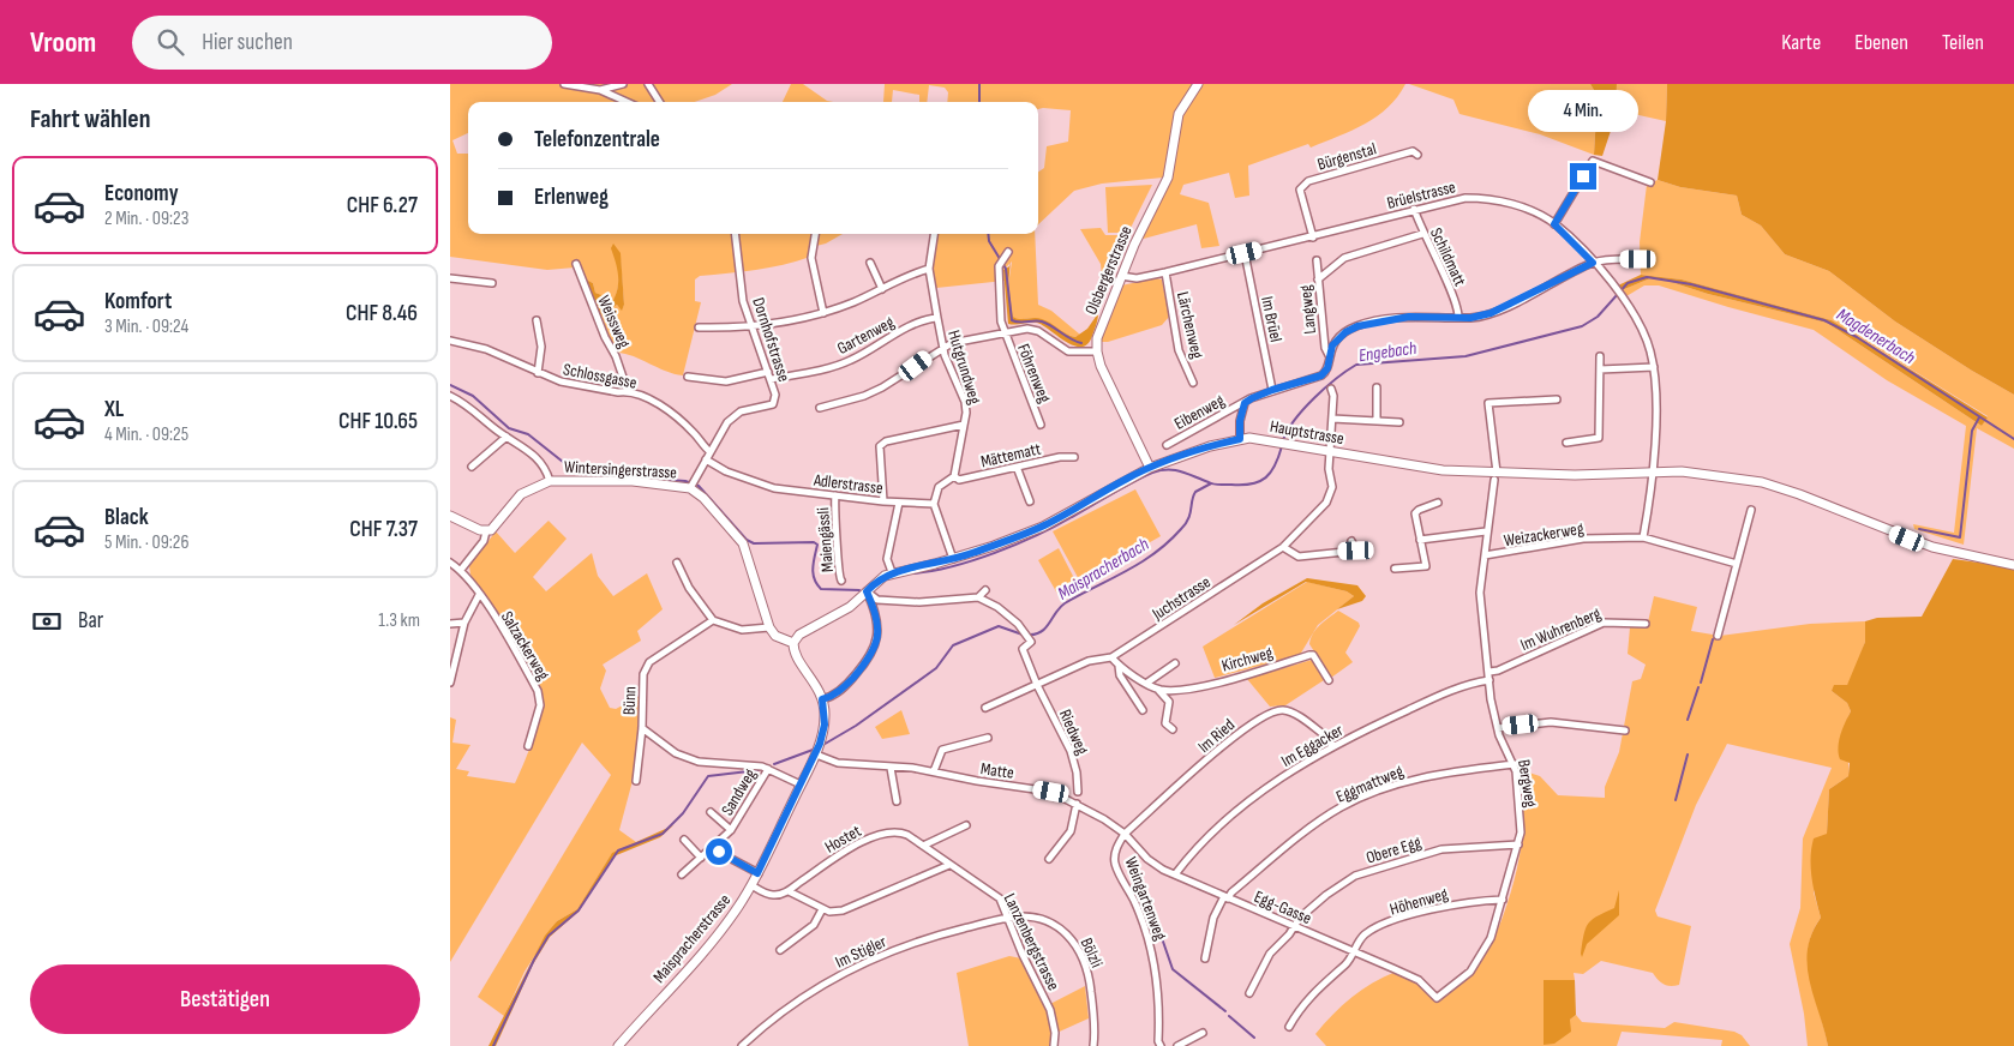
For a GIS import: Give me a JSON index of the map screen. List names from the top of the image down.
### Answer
{
  "streets": {
    "main road": [
      "Olsbergerstrasse",
      "Hauptstrasse",
      "Wintersingerstrasse",
      "Maispracherstrasse"
    ],
    "street": [
      "Bürgenstal",
      "Brüelstrasse",
      "Schildmatt",
      "Langweg",
      "Im Brüel",
      "Weissweg",
      "Lärchenweg",
      "Gartenweg",
      "Dornhofstrasse",
      "Hutgrundweg",
      "Föhrenweg",
      "Schlossgasse",
      "Eibenweg",
      "Mättematt",
      "Adlerstrasse",
      "Weizackerweg",
      "Maiengässli",
      "Juchstrasse",
      "Im Wuhrenberg",
      "Salzackerweg",
      "Kirchweg",
      "Bünn",
      "Riedweg",
      "Im Ried",
      "Im Eggacker",
      "Matte",
      "Eggmattweg",
      "Bergweg",
      "Sandweg",
      "Hostet",
      "Obere Egg",
      "Weingartenweg",
      "Höhenweg",
      "Egg-Gasse",
      "Lanzenbergstrasse",
      "Im Stigler",
      "Bölzli"
    ]
  },
  "crossings": [
    ["Bürgenstal", "Brüelstrasse"],
    ["Brüelstrasse", "Schildmatt"],
    ["Brüelstrasse", "Olsbergerstrasse"],
    ["Brüelstrasse", "Im Brüel"],
    ["Brüelstrasse", "Lärchenweg"],
    ["Brüelstrasse", "Hauptstrasse"],
    ["Langweg", "Eibenweg"],
    ["Im Brüel", "Eibenweg"],
    ["Weissweg", "Schlossgasse"],
    ["Gartenweg", "Dornhofstrasse"],
    ["Gartenweg", "Hutgrundweg"],
    ["Dornhofstrasse", "Schlossgasse"],
    ["Dornhofstrasse", "Wintersingerstrasse"],
    ["Dornhofstrasse", "Adlerstrasse"],
    ["Hutgrundweg", "Mättematt"],
    ["Hauptstrasse", "Wintersingerstrasse"],
    ["Hauptstrasse", "Juchstrasse"],
    ["Hauptstrasse", "Bünn"],
    ["Hauptstrasse", "Matte"],
    ["Hauptstrasse", "Bergweg"],
    ["Hauptstrasse", "Sandweg"],
    ["Hauptstrasse", "Maispracherstrasse"],
    ["Wintersingerstrasse", "Bünn"],
    ["Wintersingerstrasse", "Matte"],
    ["Wintersingerstrasse", "Sandweg"],
    ["Wintersingerstrasse", "Maispracherstrasse"],
    ["Adlerstrasse", "Maiengässli"],
    ["Weizackerweg", "Bergweg"],
    ["Juchstrasse", "Riedweg"],
    ["Im Wuhrenberg", "Bergweg"],
    ["Bünn", "Matte"],
    ["Bünn", "Sandweg"],
    ["Bünn", "Maispracherstrasse"],
    ["Im Ried", "Im Eggacker"],
    ["Im Ried", "Matte"],
    ["Im Ried", "Weingartenweg"],
    ["Im Ried", "Egg-Gasse"],
    ["Im Eggacker", "Bergweg"],
    ["Im Eggacker", "Egg-Gasse"],
    ["Matte", "Sandweg"],
    ["Matte", "Weingartenweg"],
    ["Matte", "Egg-Gasse"],
    ["Matte", "Maispracherstrasse"],
    ["Eggmattweg", "Bergweg"],
    ["Eggmattweg", "Egg-Gasse"],
    ["Bergweg", "Obere Egg"],
    ["Bergweg", "Höhenweg"],
    ["Bergweg", "Egg-Gasse"],
    ["Sandweg", "Maispracherstrasse"],
    ["Hostet", "Lanzenbergstrasse"],
    ["Obere Egg", "Egg-Gasse"],
    ["Weingartenweg", "Egg-Gasse"],
    ["Höhenweg", "Egg-Gasse"],
    ["Lanzenbergstrasse", "Im Stigler"],
    ["Lanzenbergstrasse", "Bölzli"],
    ["Im Stigler", "Bölzli"]
  ],
  "water": ["Magdenerbach", "Engebach", "Maispracherbach"],
  "page": {
    "header": "Vroom",
    "search": "Hier suchen",
    "nav": ["Karte", "Ebenen", "Teilen"],
    "heading": "Fahrt wählen",
    "bubble": "4 Min.",
    "banner": ["Telefonzentrale", "Erlenweg"],
    "list": [
      {
        "name": "Economy",
        "note": "2 Min. · 09:23",
        "value": "CHF 6.27"
      },
      {
        "name": "Komfort",
        "note": "3 Min. · 09:24",
        "value": "CHF 8.46"
      },
      {
        "name": "XL",
        "note": "4 Min. · 09:25",
        "value": "CHF 10.65"
      },
      {
        "name": "Black",
        "note": "5 Min. · 09:26",
        "value": "CHF 7.37"
      }
    ],
    "pay": ["Bar", "1.3 km"],
    "buttons": "Bestätigen"
  }
}
